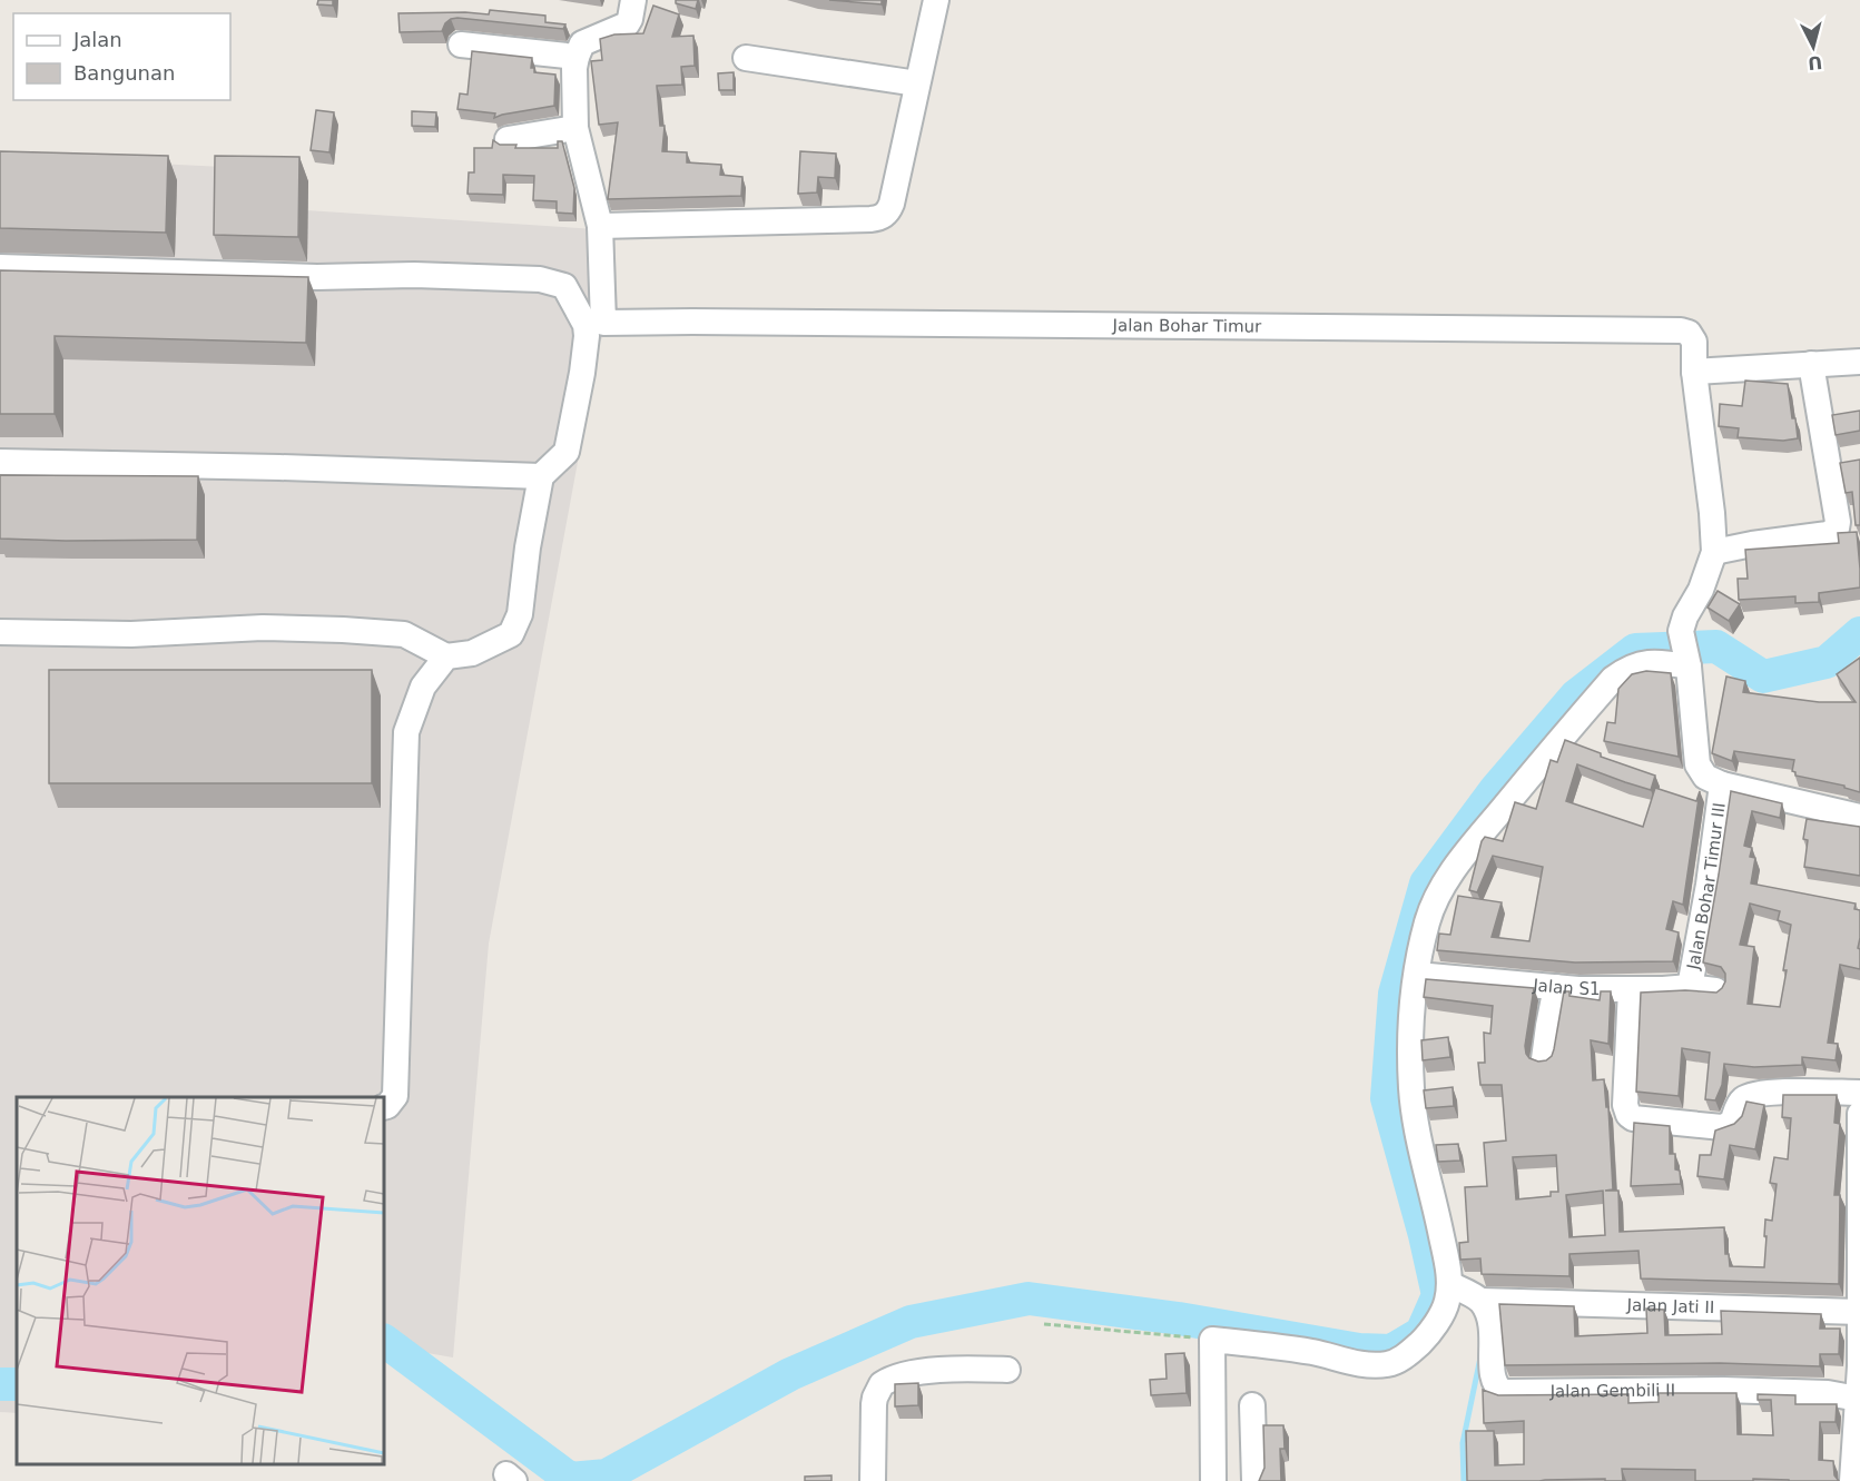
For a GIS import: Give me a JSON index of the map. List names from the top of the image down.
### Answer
{
  "streets": {
    "street": [
      "Jalan Bohar Timur",
      "Jalan Bohar Timur III",
      "Jalan S1",
      "Jalan Jati II",
      "Jalan Gembili II"
    ]
  },
  "crossings": [
    ["Jalan Bohar Timur III", "Jalan S1"],
    ["Jalan Jati II", "Jalan Gembili II"]
  ],
  "legend": ["Jalan", "Bangunan"],
  "north": "bottom"
}
